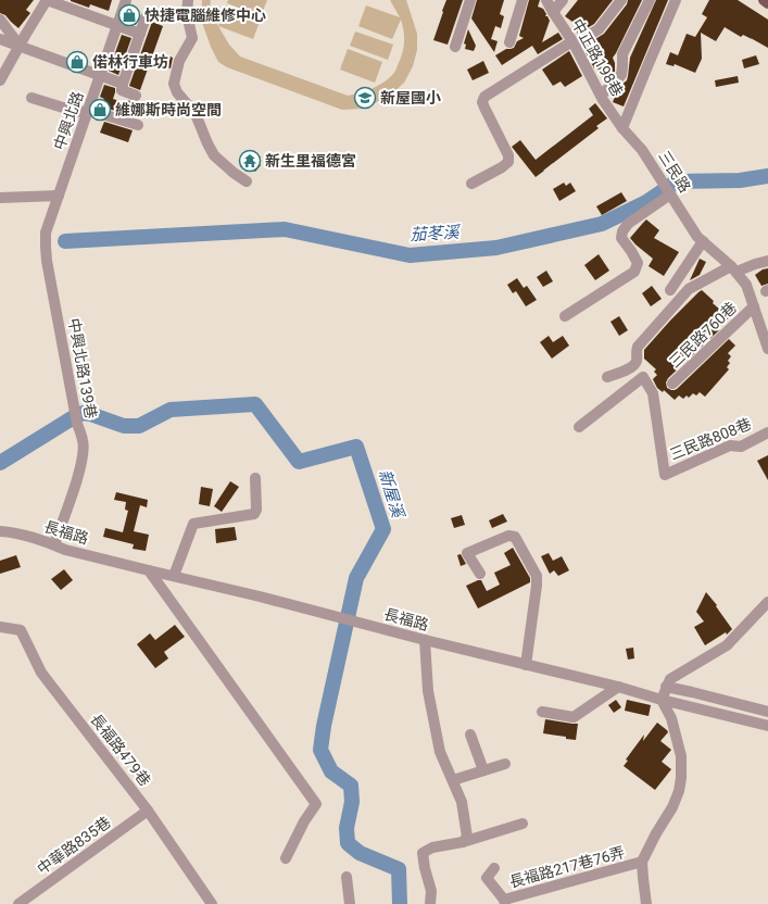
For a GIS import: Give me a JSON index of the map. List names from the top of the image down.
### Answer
{
  "streets": {
    "street": [
      "中正路198巷",
      "中興北路",
      "三民路",
      "三民路760巷",
      "中興北路139巷",
      "三民路808巷",
      "長福路",
      "長福路479巷",
      "中華路835巷",
      "長福路217巷76弄"
    ]
  },
  "crossings": [
    ["中正路198巷", "三民路"],
    ["中興北路", "中興北路139巷"],
    ["三民路", "三民路760巷"],
    ["中興北路139巷", "長福路"],
    ["長福路479巷", "中華路835巷"]
  ],
  "water": ["茄苳溪", "新屋溪"],
  "places": {
    "shop": ["快捷電腦維修中心", "偌林行車坊", "維娜斯時尚空間"],
    "school or university": ["新屋國小"],
    "temple": ["新生里福德宮"]
  }
}
